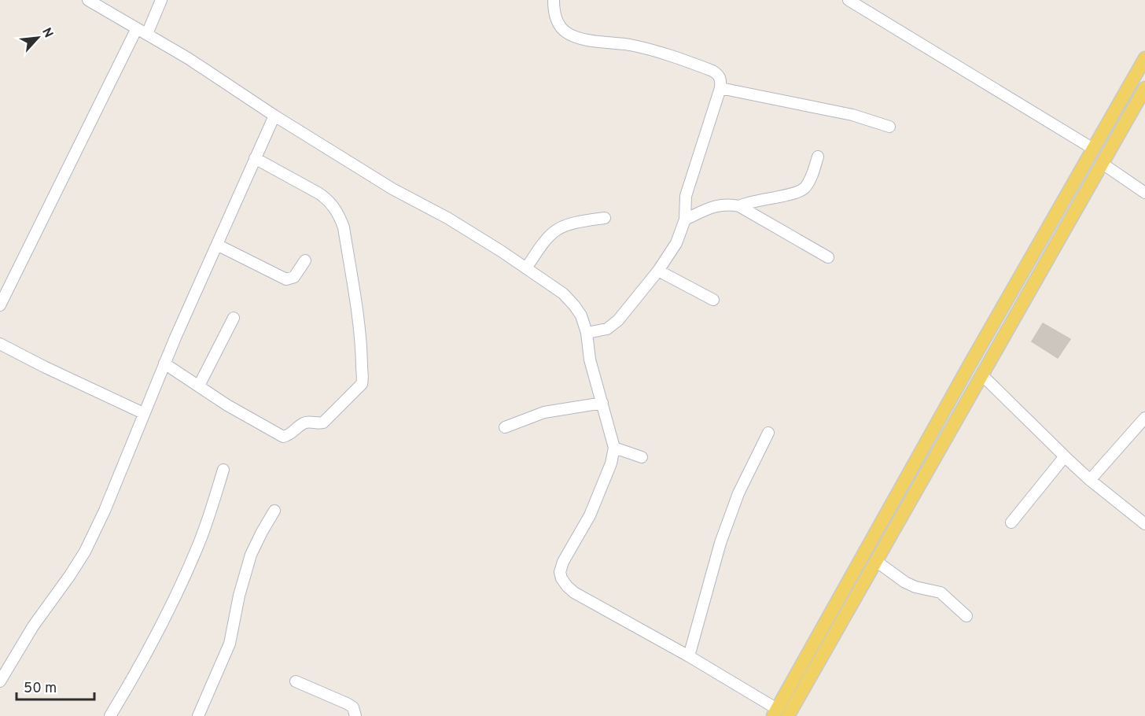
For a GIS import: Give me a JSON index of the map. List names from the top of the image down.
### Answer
{
  "scale_bar": "50 m",
  "north": "top right"
}
